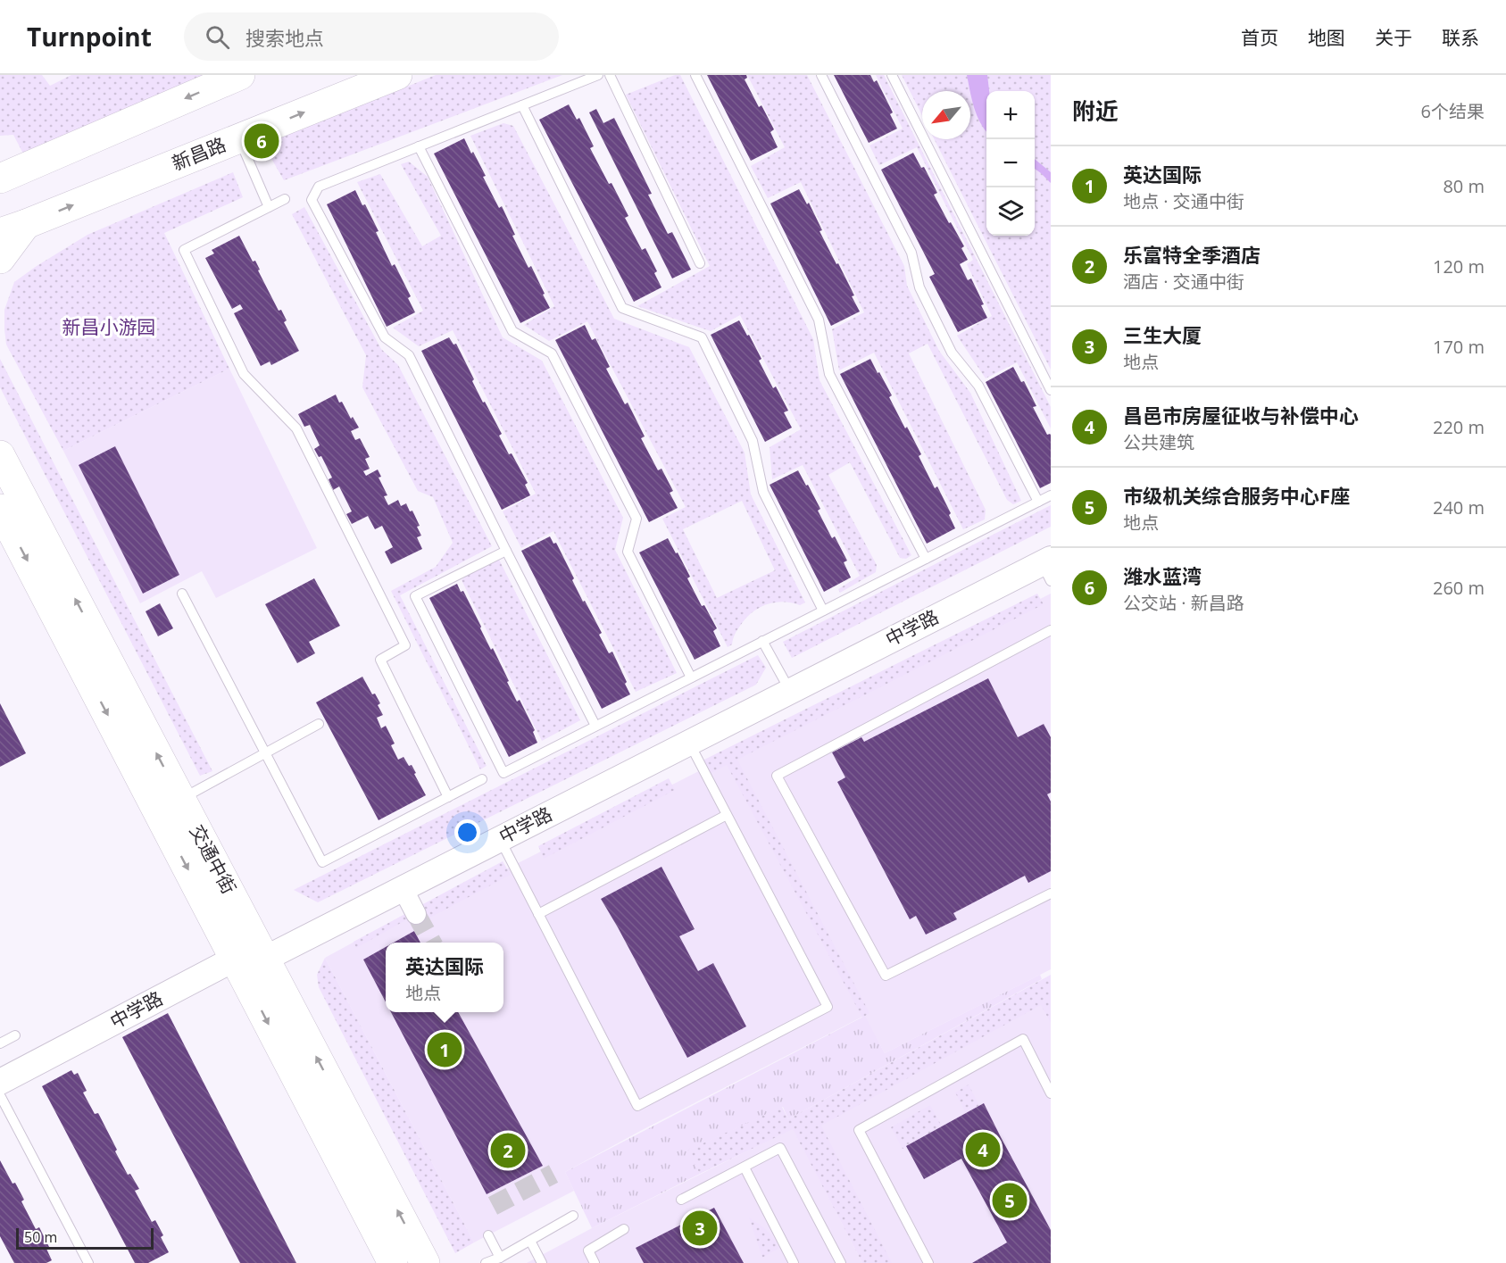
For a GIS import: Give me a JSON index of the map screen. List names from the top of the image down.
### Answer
{
  "streets": {
    "main road": ["新昌路", "交通中街"],
    "street": ["中学路"]
  },
  "crossings": [
    ["中学路", "交通中街"]
  ],
  "parks": ["新昌小游园"],
  "scale_bar": "50 m",
  "north": "bottom left",
  "page": {
    "header": "Turnpoint",
    "search": "搜索地点",
    "nav": [
      "首页",
      "地图",
      "关于",
      "联系"
    ],
    "heading": ["附近", "6个结果"],
    "map_buttons": ["+", "−"],
    "pins": [
      "6",
      "1",
      "4",
      "2",
      "5",
      "3"
    ],
    "list": [
      {
        "mark": "1",
        "name": "英达国际",
        "note": "地点 · 交通中街",
        "value": "80 m"
      },
      {
        "mark": "2",
        "name": "乐富特全季酒店",
        "note": "酒店 · 交通中街",
        "value": "120 m"
      },
      {
        "mark": "3",
        "name": "三生大厦",
        "note": "地点",
        "value": "170 m"
      },
      {
        "mark": "4",
        "name": "昌邑市房屋征收与补偿中心",
        "note": "公共建筑",
        "value": "220 m"
      },
      {
        "mark": "5",
        "name": "市级机关综合服务中心F座",
        "note": "地点",
        "value": "240 m"
      },
      {
        "mark": "6",
        "name": "潍水蓝湾",
        "note": "公交站 · 新昌路",
        "value": "260 m"
      }
    ],
    "popup": ["英达国际", "地点"],
    "scale": "50 m"
  }
}
